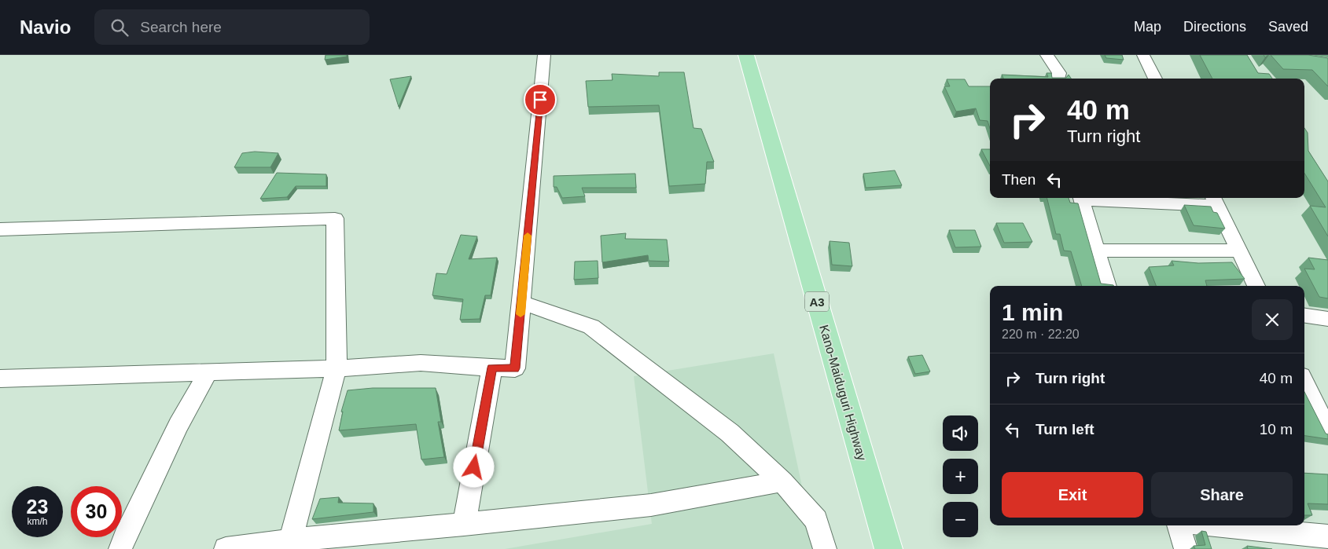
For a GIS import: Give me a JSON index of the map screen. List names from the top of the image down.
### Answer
{
  "streets": {
    "highway": ["A3", "Kano-Maiduguri Highway"]
  },
  "page": {
    "header": "Navio",
    "search": "Search here",
    "nav": ["Map", "Directions", "Saved"],
    "turn": ["40 m", "Turn right"],
    "then": "Then",
    "heading": ["1 min", "220 m · 22:20"],
    "list": [
      {
        "name": "Turn right",
        "value": "40 m"
      },
      {
        "name": "Turn left",
        "value": "10 m"
      }
    ],
    "map_buttons": ["+", "−"],
    "buttons": ["Exit", "Share"],
    "speed": "23 km/h",
    "limit": "30"
  }
}
